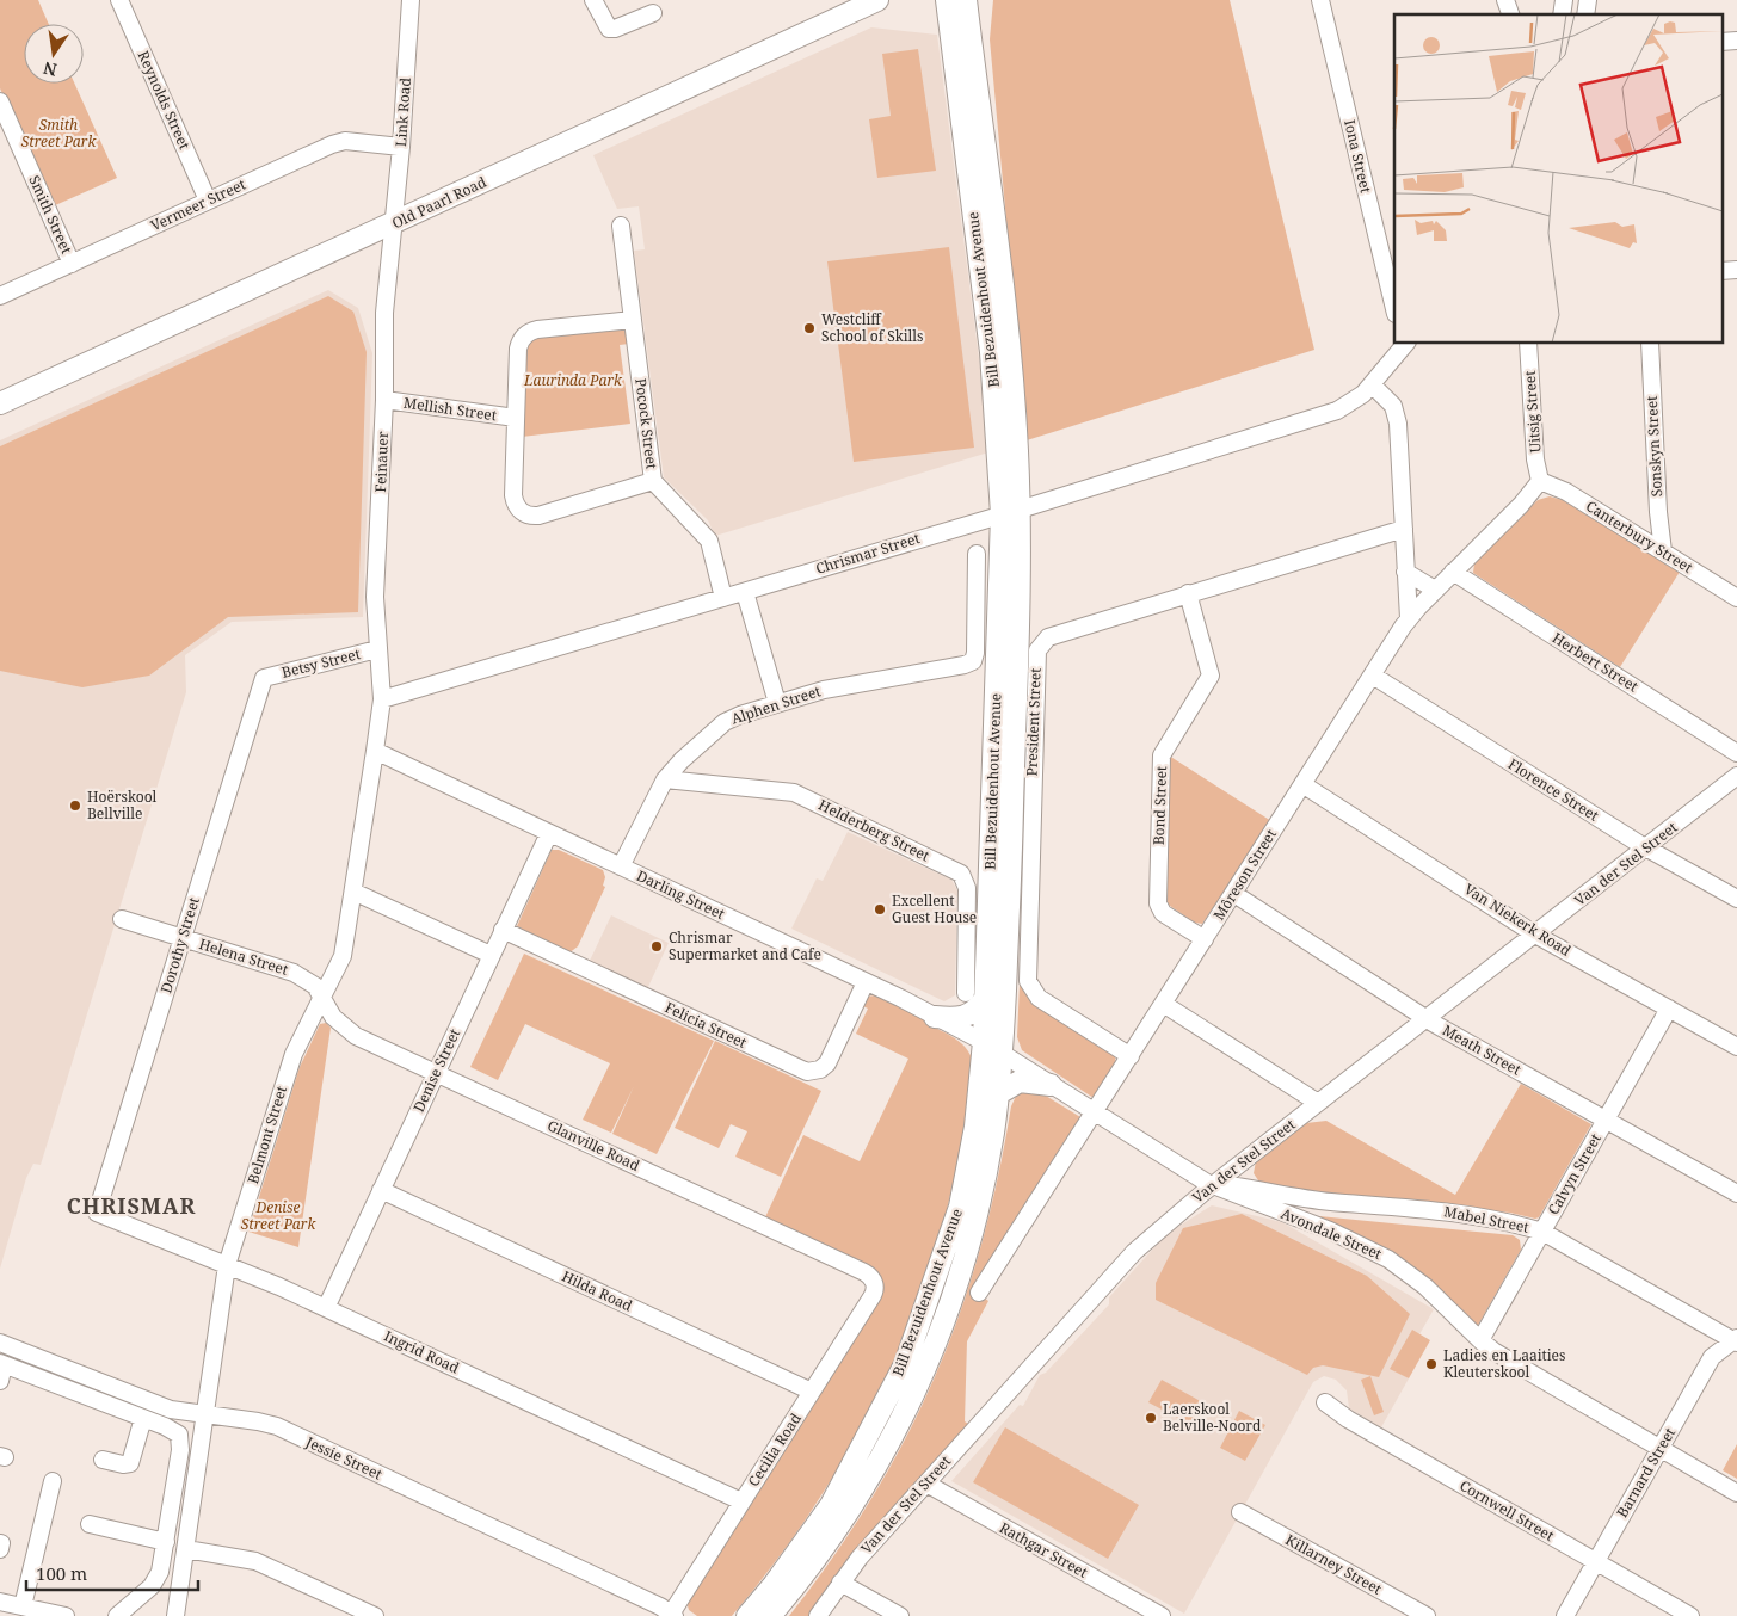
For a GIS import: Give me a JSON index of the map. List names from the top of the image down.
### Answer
{
  "streets": {
    "main road": ["Old Paarl Road", "Bill Bezuidenhout Avenue"],
    "street": [
      "Reynolds Street",
      "Link Road",
      "Iona Street",
      "Vermeer Street",
      "Smith Street",
      "Mellish Street",
      "Uitsig Street",
      "Pocock Street",
      "Sonskyn Street",
      "Feinauer",
      "Canterbury Street",
      "Chrismar Street",
      "Herbert Street",
      "Betsy Street",
      "Alphen Street",
      "President Street",
      "Florence Street",
      "Bond Street",
      "Helderberg Street",
      "Van der Stel Street",
      "Môreson Street",
      "Darling Street",
      "Van Niekerk Road",
      "Dorothy Street",
      "Helena Street",
      "Felicia Street",
      "Meath Street",
      "Denise Street",
      "Belmont Street",
      "Glanville Road",
      "Calvyn Street",
      "Mabel Street",
      "Avondale Street",
      "Hilda Road",
      "Ingrid Road",
      "Cecilia Road",
      "Jessie Street",
      "Barnard Street",
      "Cornwell Street",
      "Rathgar Street",
      "Killarney Street"
    ]
  },
  "crossings": [
    ["Reynolds Street", "Vermeer Street"],
    ["Link Road", "Old Paarl Road"],
    ["Link Road", "Vermeer Street"],
    ["Link Road", "Feinauer"],
    ["Old Paarl Road", "Feinauer"],
    ["Vermeer Street", "Smith Street"],
    ["Bill Bezuidenhout Avenue", "Chrismar Street"],
    ["Bill Bezuidenhout Avenue", "Helderberg Street"],
    ["Bill Bezuidenhout Avenue", "Darling Street"],
    ["Bill Bezuidenhout Avenue", "Avondale Street"],
    ["Mellish Street", "Feinauer"],
    ["Uitsig Street", "Canterbury Street"],
    ["Uitsig Street", "Môreson Street"],
    ["Pocock Street", "Chrismar Street"],
    ["Sonskyn Street", "Canterbury Street"],
    ["Feinauer", "Chrismar Street"],
    ["Feinauer", "Betsy Street"],
    ["Feinauer", "Belmont Street"],
    ["Canterbury Street", "Môreson Street"],
    ["Chrismar Street", "Belmont Street"],
    ["Herbert Street", "Môreson Street"],
    ["Betsy Street", "Dorothy Street"],
    ["Alphen Street", "Helderberg Street"],
    ["Alphen Street", "Darling Street"],
    ["President Street", "Bond Street"],
    ["President Street", "Môreson Street"],
    ["Florence Street", "Van der Stel Street"],
    ["Florence Street", "Môreson Street"],
    ["Bond Street", "Môreson Street"],
    ["Van der Stel Street", "Van Niekerk Road"],
    ["Van der Stel Street", "Meath Street"],
    ["Van der Stel Street", "Mabel Street"],
    ["Van der Stel Street", "Avondale Street"],
    ["Van der Stel Street", "Rathgar Street"],
    ["Môreson Street", "Van Niekerk Road"],
    ["Môreson Street", "Meath Street"],
    ["Môreson Street", "Avondale Street"],
    ["Darling Street", "Felicia Street"],
    ["Darling Street", "Denise Street"],
    ["Darling Street", "Belmont Street"],
    ["Darling Street", "Avondale Street"],
    ["Van Niekerk Road", "Calvyn Street"],
    ["Dorothy Street", "Helena Street"],
    ["Dorothy Street", "Ingrid Road"],
    ["Helena Street", "Belmont Street"],
    ["Helena Street", "Glanville Road"],
    ["Felicia Street", "Denise Street"],
    ["Meath Street", "Calvyn Street"],
    ["Denise Street", "Glanville Road"],
    ["Denise Street", "Hilda Road"],
    ["Denise Street", "Ingrid Road"],
    ["Belmont Street", "Glanville Road"],
    ["Belmont Street", "Ingrid Road"],
    ["Belmont Street", "Jessie Street"],
    ["Glanville Road", "Cecilia Road"],
    ["Calvyn Street", "Mabel Street"],
    ["Calvyn Street", "Avondale Street"],
    ["Mabel Street", "Avondale Street"],
    ["Mabel Street", "Barnard Street"],
    ["Avondale Street", "Barnard Street"],
    ["Hilda Road", "Cecilia Road"],
    ["Ingrid Road", "Cecilia Road"],
    ["Cecilia Road", "Jessie Street"],
    ["Barnard Street", "Cornwell Street"]
  ],
  "districts": ["CHRISMAR"],
  "parks": ["Smith Street Park", "Laurinda Park", "Denise Street Park"],
  "places": [
    "Westcliff School of Skills",
    "Hoërskool Bellville",
    "Excellent Guest House",
    "Chrismar Supermarket and Cafe",
    "Ladies en Laaities Kleuterskool",
    "Laerskool Belville-Noord"
  ],
  "scale_bar": "100 m",
  "north": "bottom"
}
